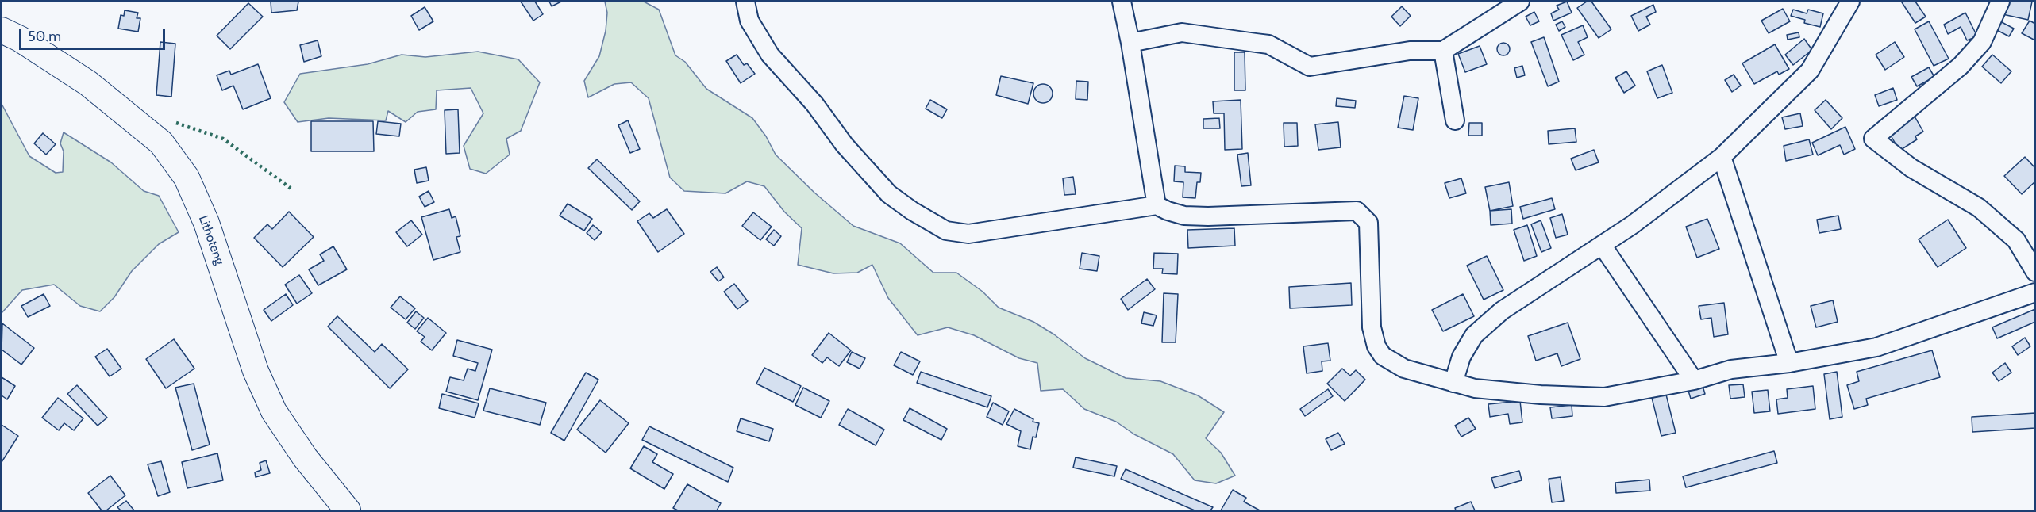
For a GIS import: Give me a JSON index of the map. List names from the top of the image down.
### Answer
{
  "streets": {
    "main road": ["Lithoteng"]
  },
  "scale_bar": "50 m"
}
